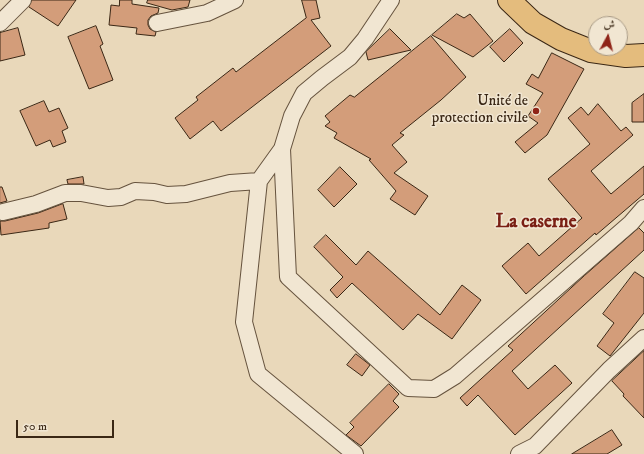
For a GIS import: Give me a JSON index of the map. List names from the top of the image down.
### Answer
{
  "districts": ["La caserne"],
  "places": ["Unité de protection civile"],
  "scale_bar": "50 m",
  "north": "top"
}
